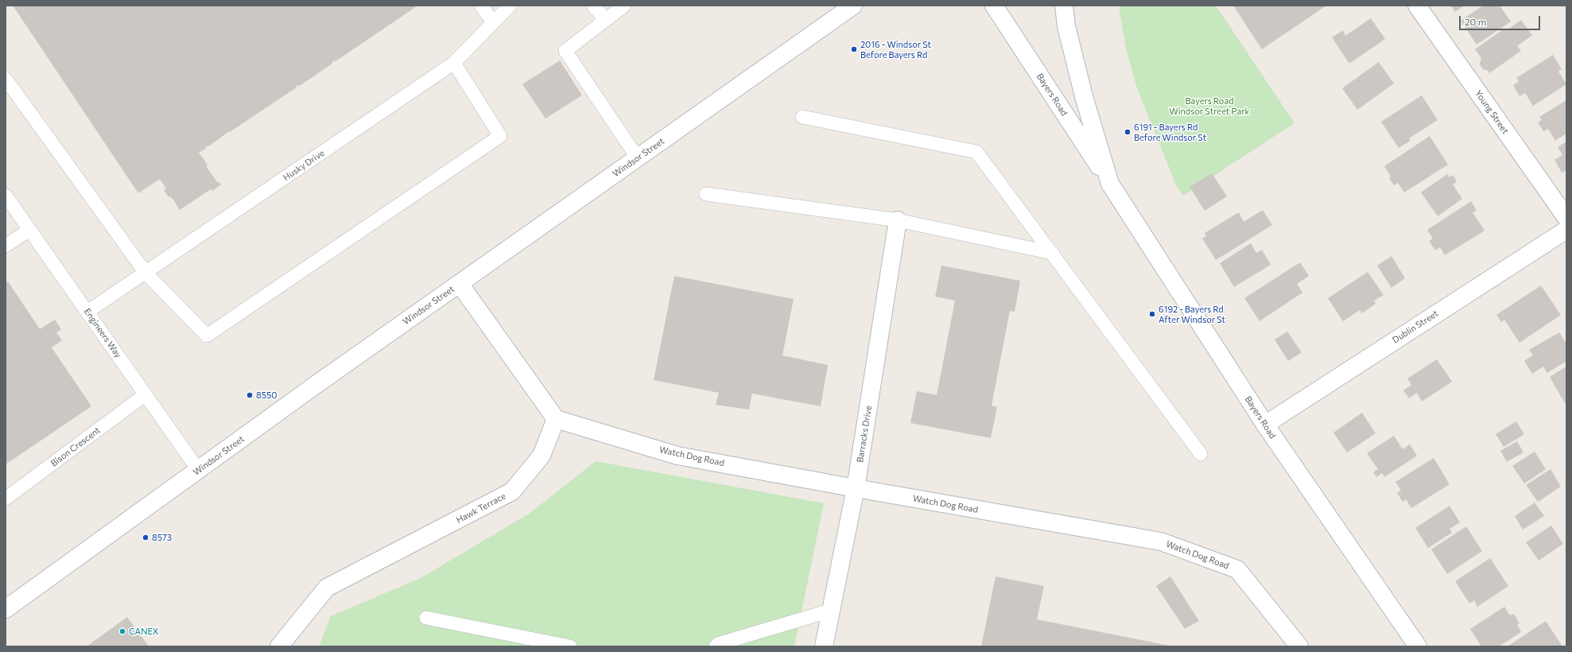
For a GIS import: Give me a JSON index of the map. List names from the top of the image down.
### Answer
{
  "streets": {
    "street": [
      "Bayers Road",
      "Young Street",
      "Windsor Street",
      "Dublin Street",
      "Barracks Drive",
      "Watch Dog Road",
      "Hawk Terrace"
    ],
    "lane": ["Husky Drive", "Engineers Way", "Bison Crescent"]
  },
  "crossings": [
    ["Bayers Road", "Dublin Street"],
    ["Windsor Street", "Engineers Way"],
    ["Husky Drive", "Engineers Way"],
    ["Engineers Way", "Bison Crescent"],
    ["Barracks Drive", "Watch Dog Road"],
    ["Watch Dog Road", "Hawk Terrace"]
  ],
  "parks": ["Bayers Road Windsor Street Park"],
  "places": [
    "2016 - Windsor St Before Bayers Rd",
    "6191 - Bayers Rd Before Windsor St",
    "6192 - Bayers Rd After Windsor St",
    "8550",
    "8573",
    "CANEX"
  ],
  "scale_bar": "20 m"
}
